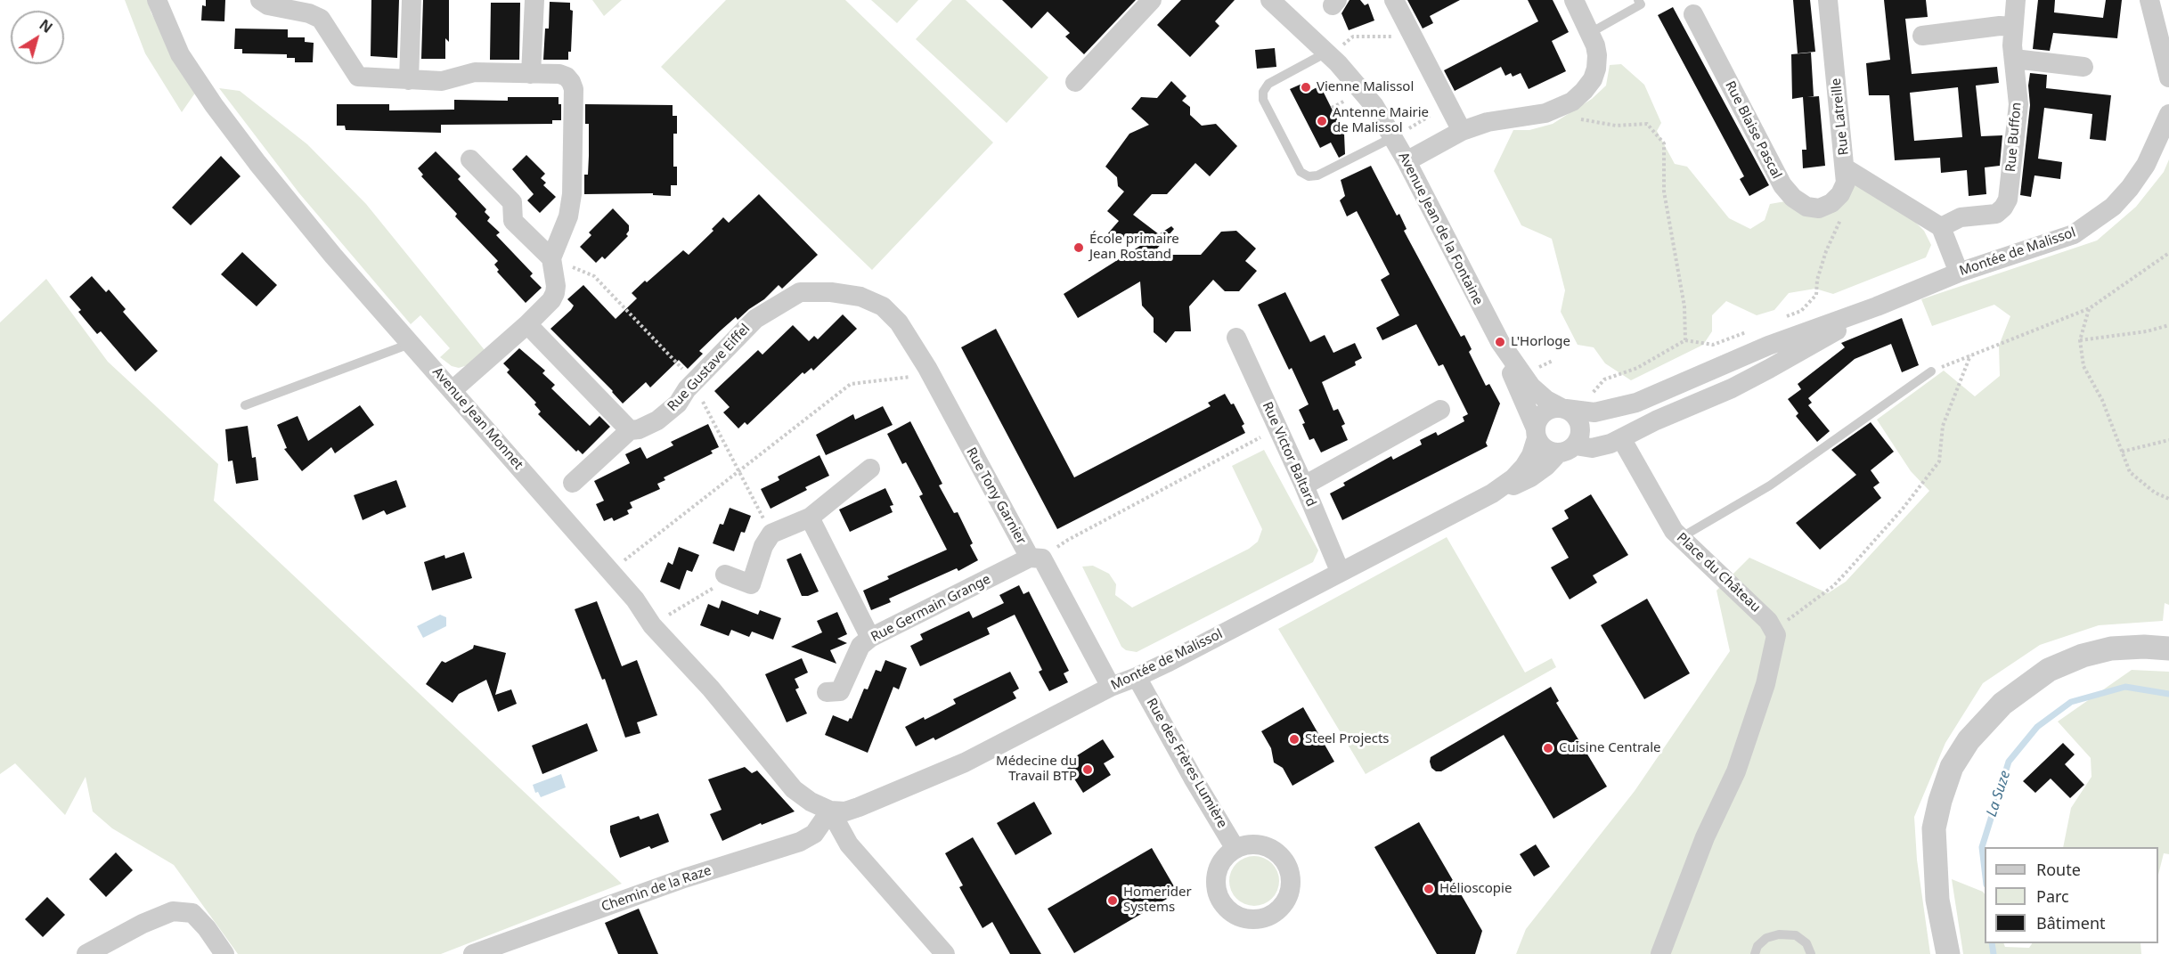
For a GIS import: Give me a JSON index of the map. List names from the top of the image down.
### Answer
{
  "streets": {
    "street": [
      "Rue Latreille",
      "Rue Blaise Pascal",
      "Rue Buffon",
      "Avenue Jean de la Fontaine",
      "Montée de Malissol",
      "Rue Gustave Eiffel",
      "Avenue Jean Monnet",
      "Rue Victor Baltard",
      "Rue Tony Garnier",
      "Place du Château",
      "Rue Germain Grange",
      "Rue des Frères Lumière",
      "Chemin de la Raze"
    ]
  },
  "crossings": [
    ["Rue Latreille", "Rue Blaise Pascal"],
    ["Rue Latreille", "Rue Buffon"],
    ["Avenue Jean de la Fontaine", "Montée de Malissol"],
    ["Montée de Malissol", "Avenue Jean Monnet"],
    ["Montée de Malissol", "Rue Victor Baltard"],
    ["Montée de Malissol", "Rue Tony Garnier"],
    ["Montée de Malissol", "Place du Château"],
    ["Montée de Malissol", "Rue des Frères Lumière"],
    ["Montée de Malissol", "Chemin de la Raze"],
    ["Rue Gustave Eiffel", "Rue Tony Garnier"],
    ["Avenue Jean Monnet", "Chemin de la Raze"],
    ["Rue Tony Garnier", "Rue Germain Grange"]
  ],
  "water": ["La Suze"],
  "places": [
    "Vienne Malissol",
    "Antenne Mairie de Malissol",
    "École primaire Jean Rostand",
    "L'Horloge",
    "Steel Projects",
    "Cuisine Centrale",
    "Médecine du Travail BTP",
    "Hélioscopie",
    "Homerider Systems"
  ],
  "legend": ["Route", "Parc", "Bâtiment"],
  "north": "top right"
}
